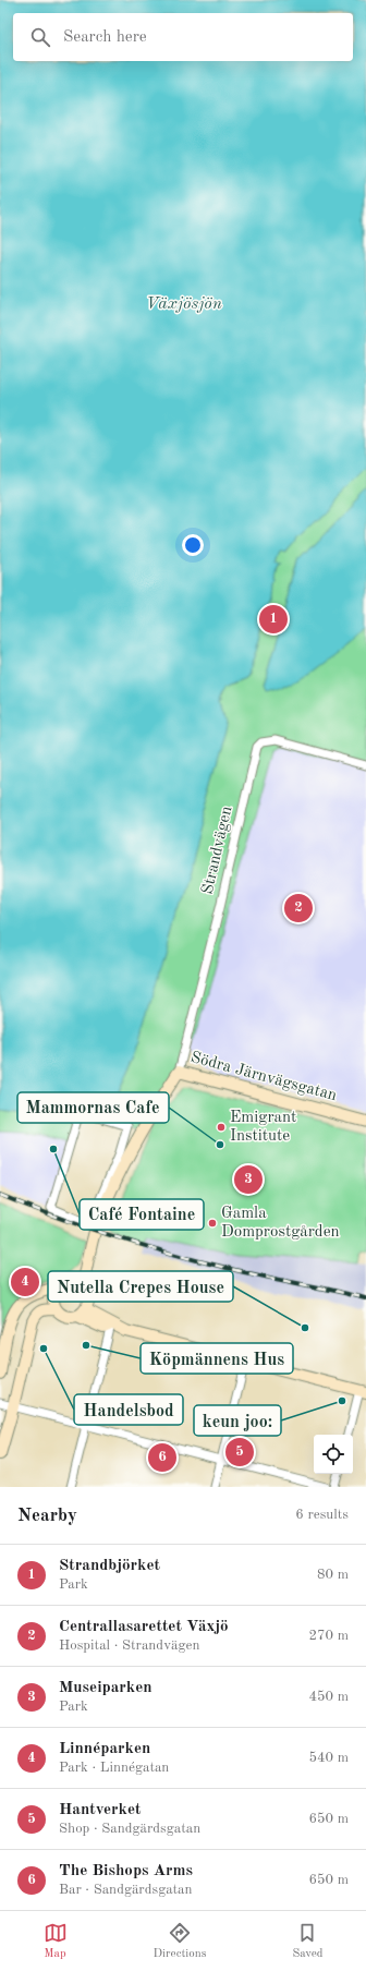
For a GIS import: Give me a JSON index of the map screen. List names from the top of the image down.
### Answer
{
  "streets": {
    "street": ["Strandvägen", "Södra Järnvägsgatan"]
  },
  "crossings": [
    ["Strandvägen", "Södra Järnvägsgatan"]
  ],
  "water": ["Växjösjön"],
  "places": [
    "Emigrant Institute",
    "Mammornas Cafe",
    "Café Fontaine",
    "Gamla Domprostgården",
    "Nutella Crepes House",
    "Köpmännens Hus",
    "Handelsbod",
    "keun joo:"
  ],
  "page": {
    "search": "Search here",
    "pins": [
      "1",
      "2",
      "3",
      "4",
      "5",
      "6"
    ],
    "heading": ["Nearby", "6 results"],
    "list": [
      {
        "mark": "1",
        "name": "Strandbjörket",
        "note": "Park",
        "value": "80 m"
      },
      {
        "mark": "2",
        "name": "Centrallasarettet Växjö",
        "note": "Hospital · Strandvägen",
        "value": "270 m"
      },
      {
        "mark": "3",
        "name": "Museiparken",
        "note": "Park",
        "value": "450 m"
      },
      {
        "mark": "4",
        "name": "Linnéparken",
        "note": "Park · Linnégatan",
        "value": "540 m"
      },
      {
        "mark": "5",
        "name": "Hantverket",
        "note": "Shop · Sandgärdsgatan",
        "value": "650 m"
      },
      {
        "mark": "6",
        "name": "The Bishops Arms",
        "note": "Bar · Sandgärdsgatan",
        "value": "650 m"
      }
    ],
    "nav": ["Map", "Directions", "Saved"]
  }
}
